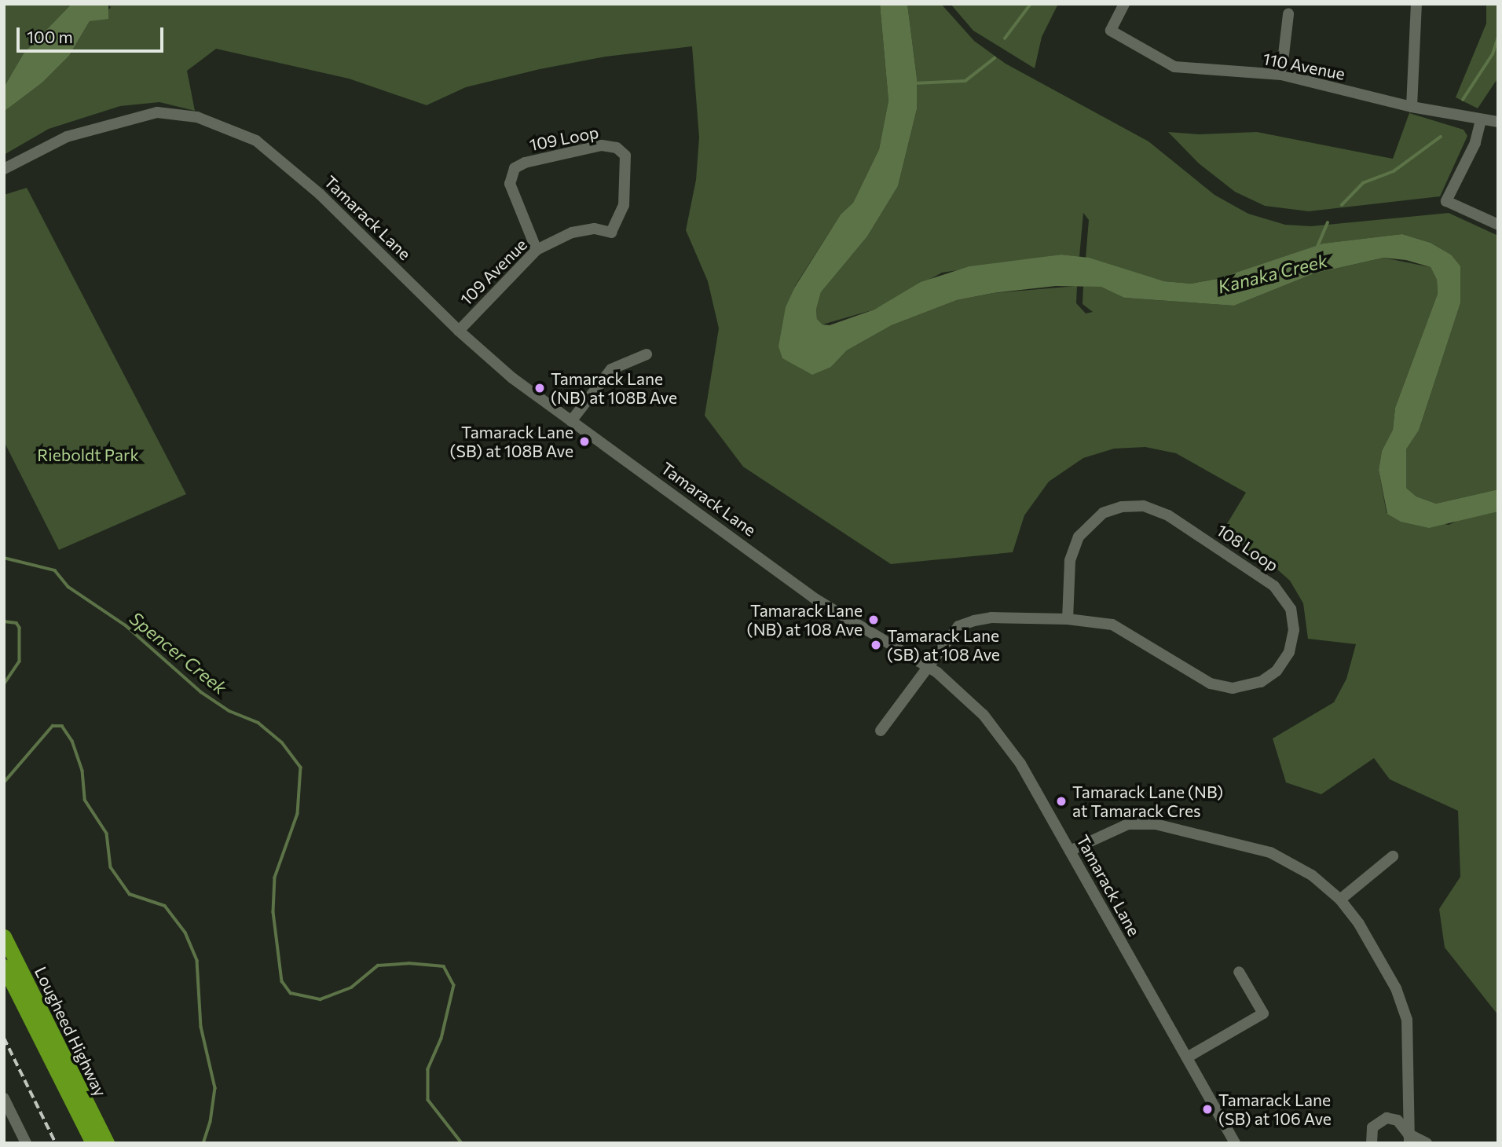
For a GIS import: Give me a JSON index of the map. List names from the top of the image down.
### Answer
{
  "streets": {
    "highway": ["Lougheed Highway"],
    "street": [
      "110 Avenue",
      "109 Loop",
      "Tamarack Lane",
      "109 Avenue",
      "108 Loop"
    ]
  },
  "crossings": [
    ["109 Loop", "109 Avenue"],
    ["Tamarack Lane", "109 Avenue"],
    ["Tamarack Lane", "108 Loop"]
  ],
  "water": ["Kanaka Creek", "Spencer Creek"],
  "parks": ["Rieboldt Park"],
  "places": [
    "Tamarack Lane (NB) at 108B Ave",
    "Tamarack Lane (SB) at 108B Ave",
    "Tamarack Lane (NB) at 108 Ave",
    "Tamarack Lane (SB) at 108 Ave",
    "Tamarack Lane (NB) at Tamarack Cres",
    "Tamarack Lane (SB) at 106 Ave"
  ],
  "scale_bar": "100 m"
}
